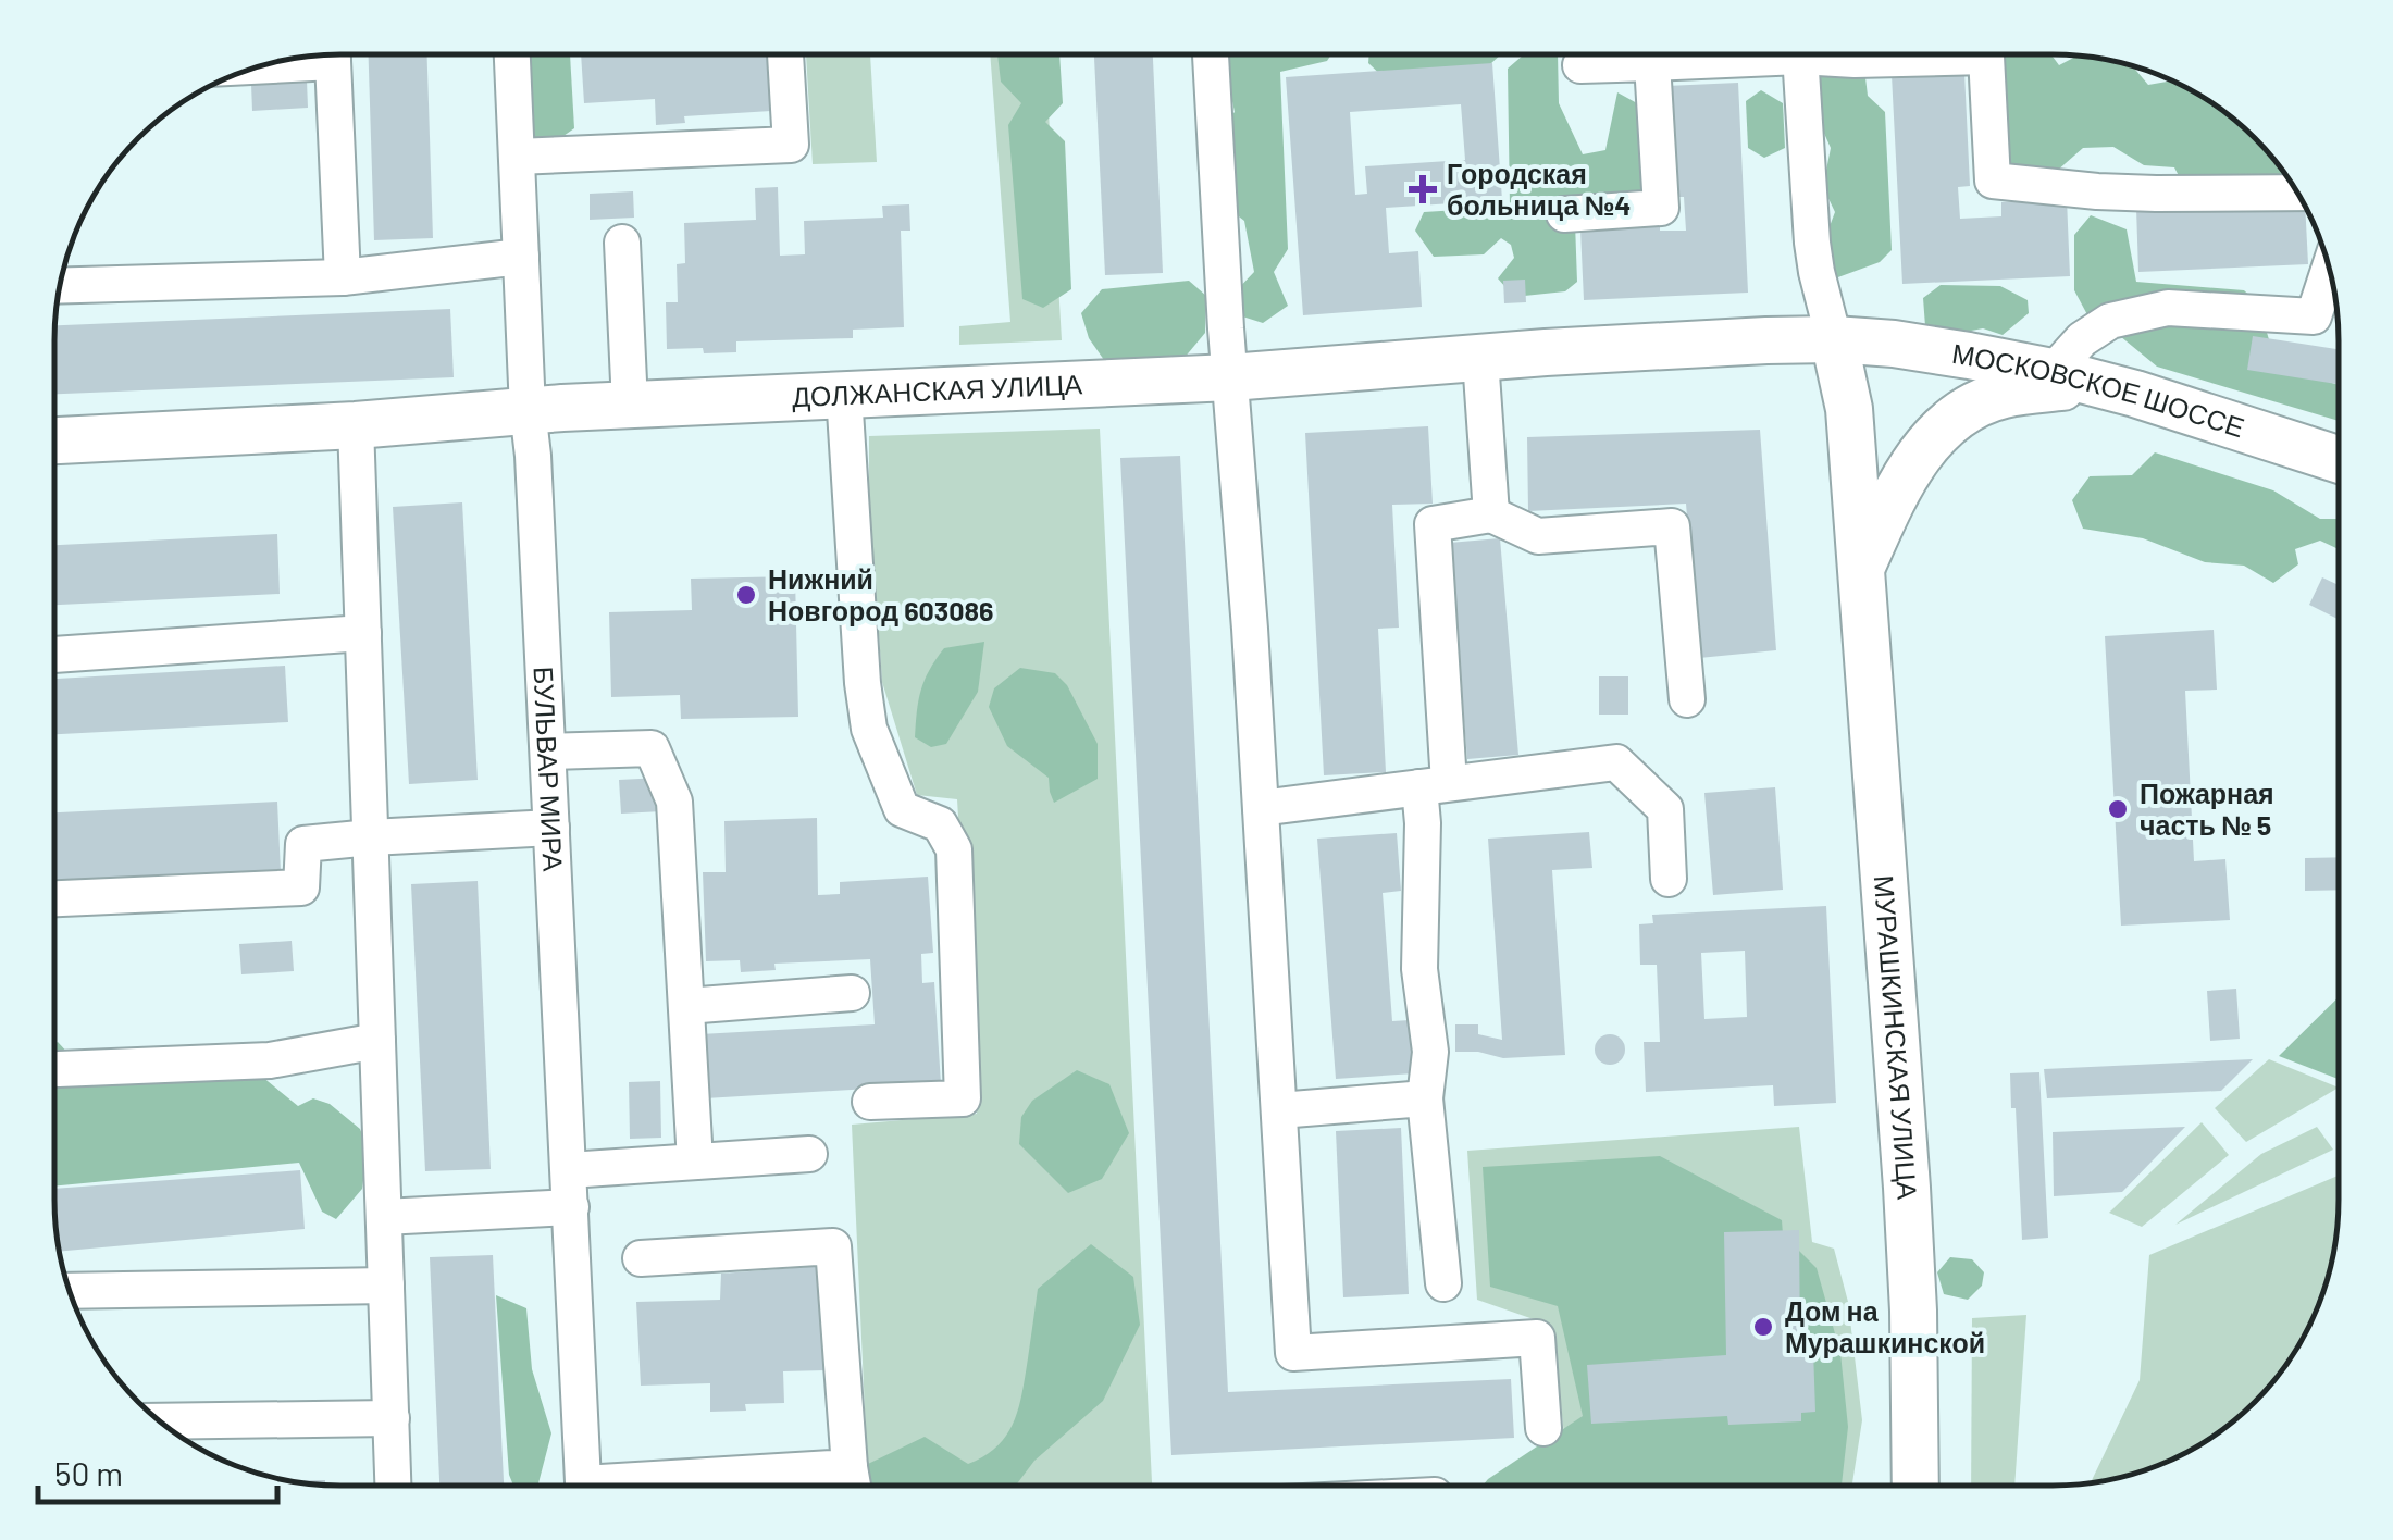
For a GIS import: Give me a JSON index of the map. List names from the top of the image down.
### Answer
{
  "streets": {
    "main road": ["ДОЛЖАНСКАЯ УЛИЦА", "МОСКОВСКОЕ ШОССЕ", "МУРАШКИНСКАЯ УЛИЦА"],
    "street": ["БУЛЬВАР МИРА"]
  },
  "crossings": [
    ["ДОЛЖАНСКАЯ УЛИЦА", "МОСКОВСКОЕ ШОССЕ"],
    ["ДОЛЖАНСКАЯ УЛИЦА", "БУЛЬВАР МИРА"],
    ["ДОЛЖАНСКАЯ УЛИЦА", "МУРАШКИНСКАЯ УЛИЦА"],
    ["МОСКОВСКОЕ ШОССЕ", "МУРАШКИНСКАЯ УЛИЦА"]
  ],
  "places": {
    "health": ["Городская больница №4"],
    "other": ["Нижний Новгород 603086", "Пожарная часть № 5", "Дом на Мурашкинской"]
  },
  "scale_bar": "50 m"
}
